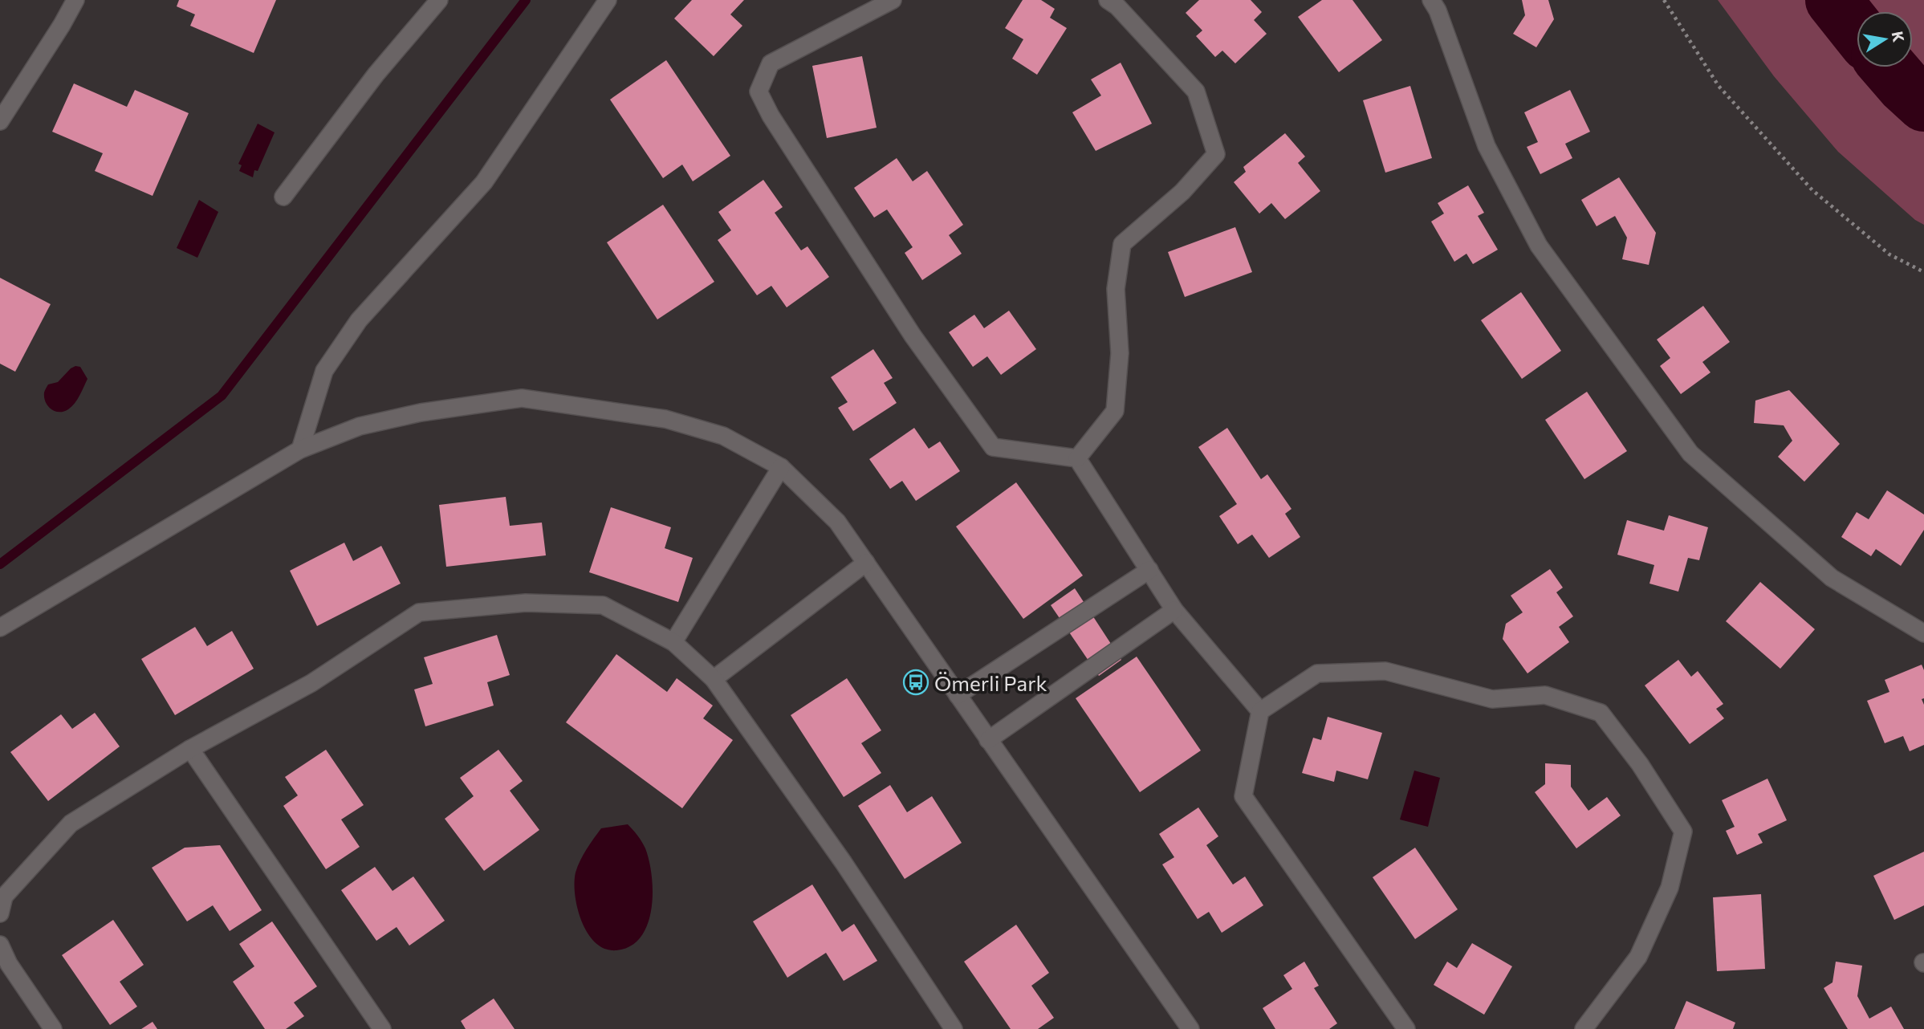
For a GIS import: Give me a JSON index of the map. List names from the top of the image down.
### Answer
{
  "places": {
    "bus stop": ["Ömerli Park"]
  },
  "north": "right"
}
